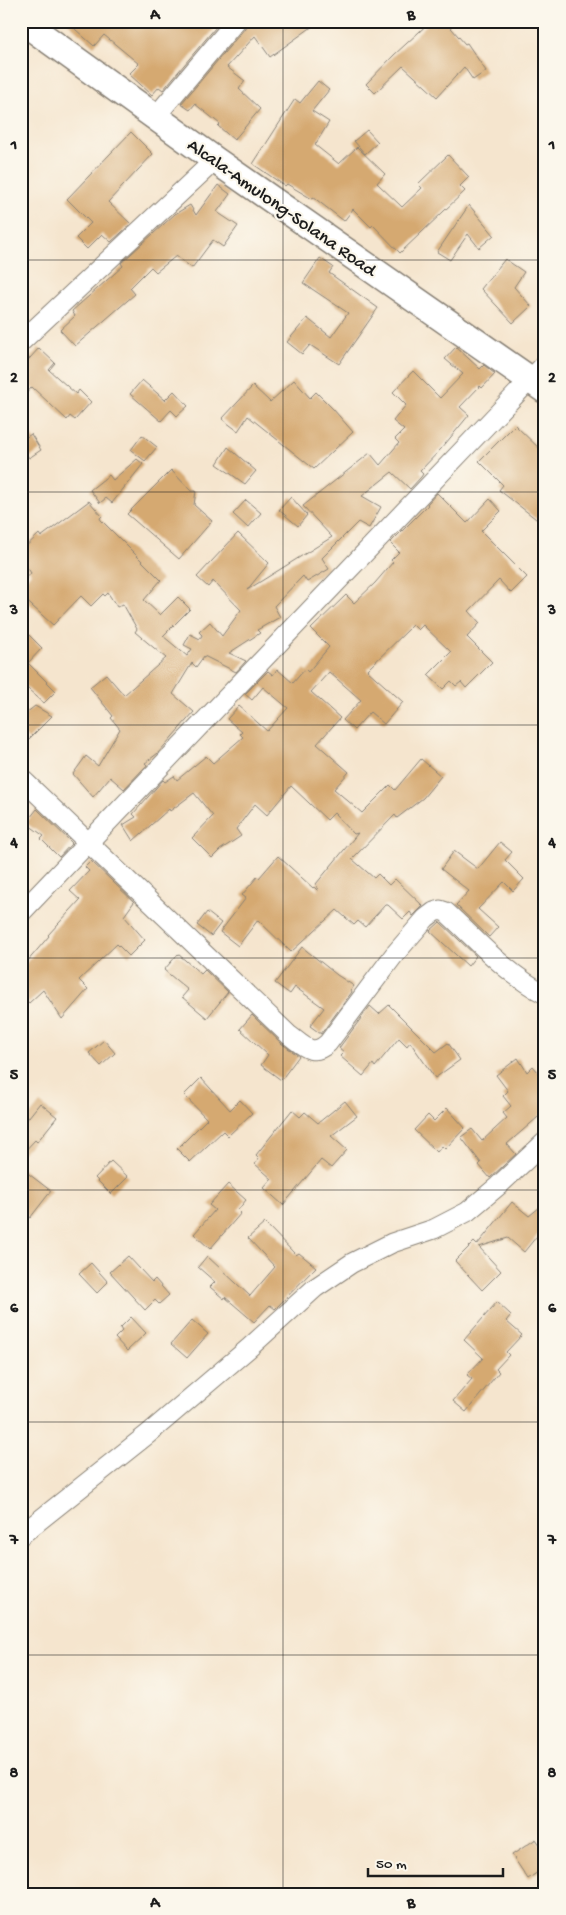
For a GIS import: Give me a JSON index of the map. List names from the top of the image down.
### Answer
{
  "streets": {
    "main road": ["Alcala-Amulong-Solana Road"]
  },
  "scale_bar": "50 m",
  "grid": {
    "columns": ["A", "B"],
    "rows": [
      "1",
      "2",
      "3",
      "4",
      "5",
      "6",
      "7",
      "8"
    ]
  }
}
